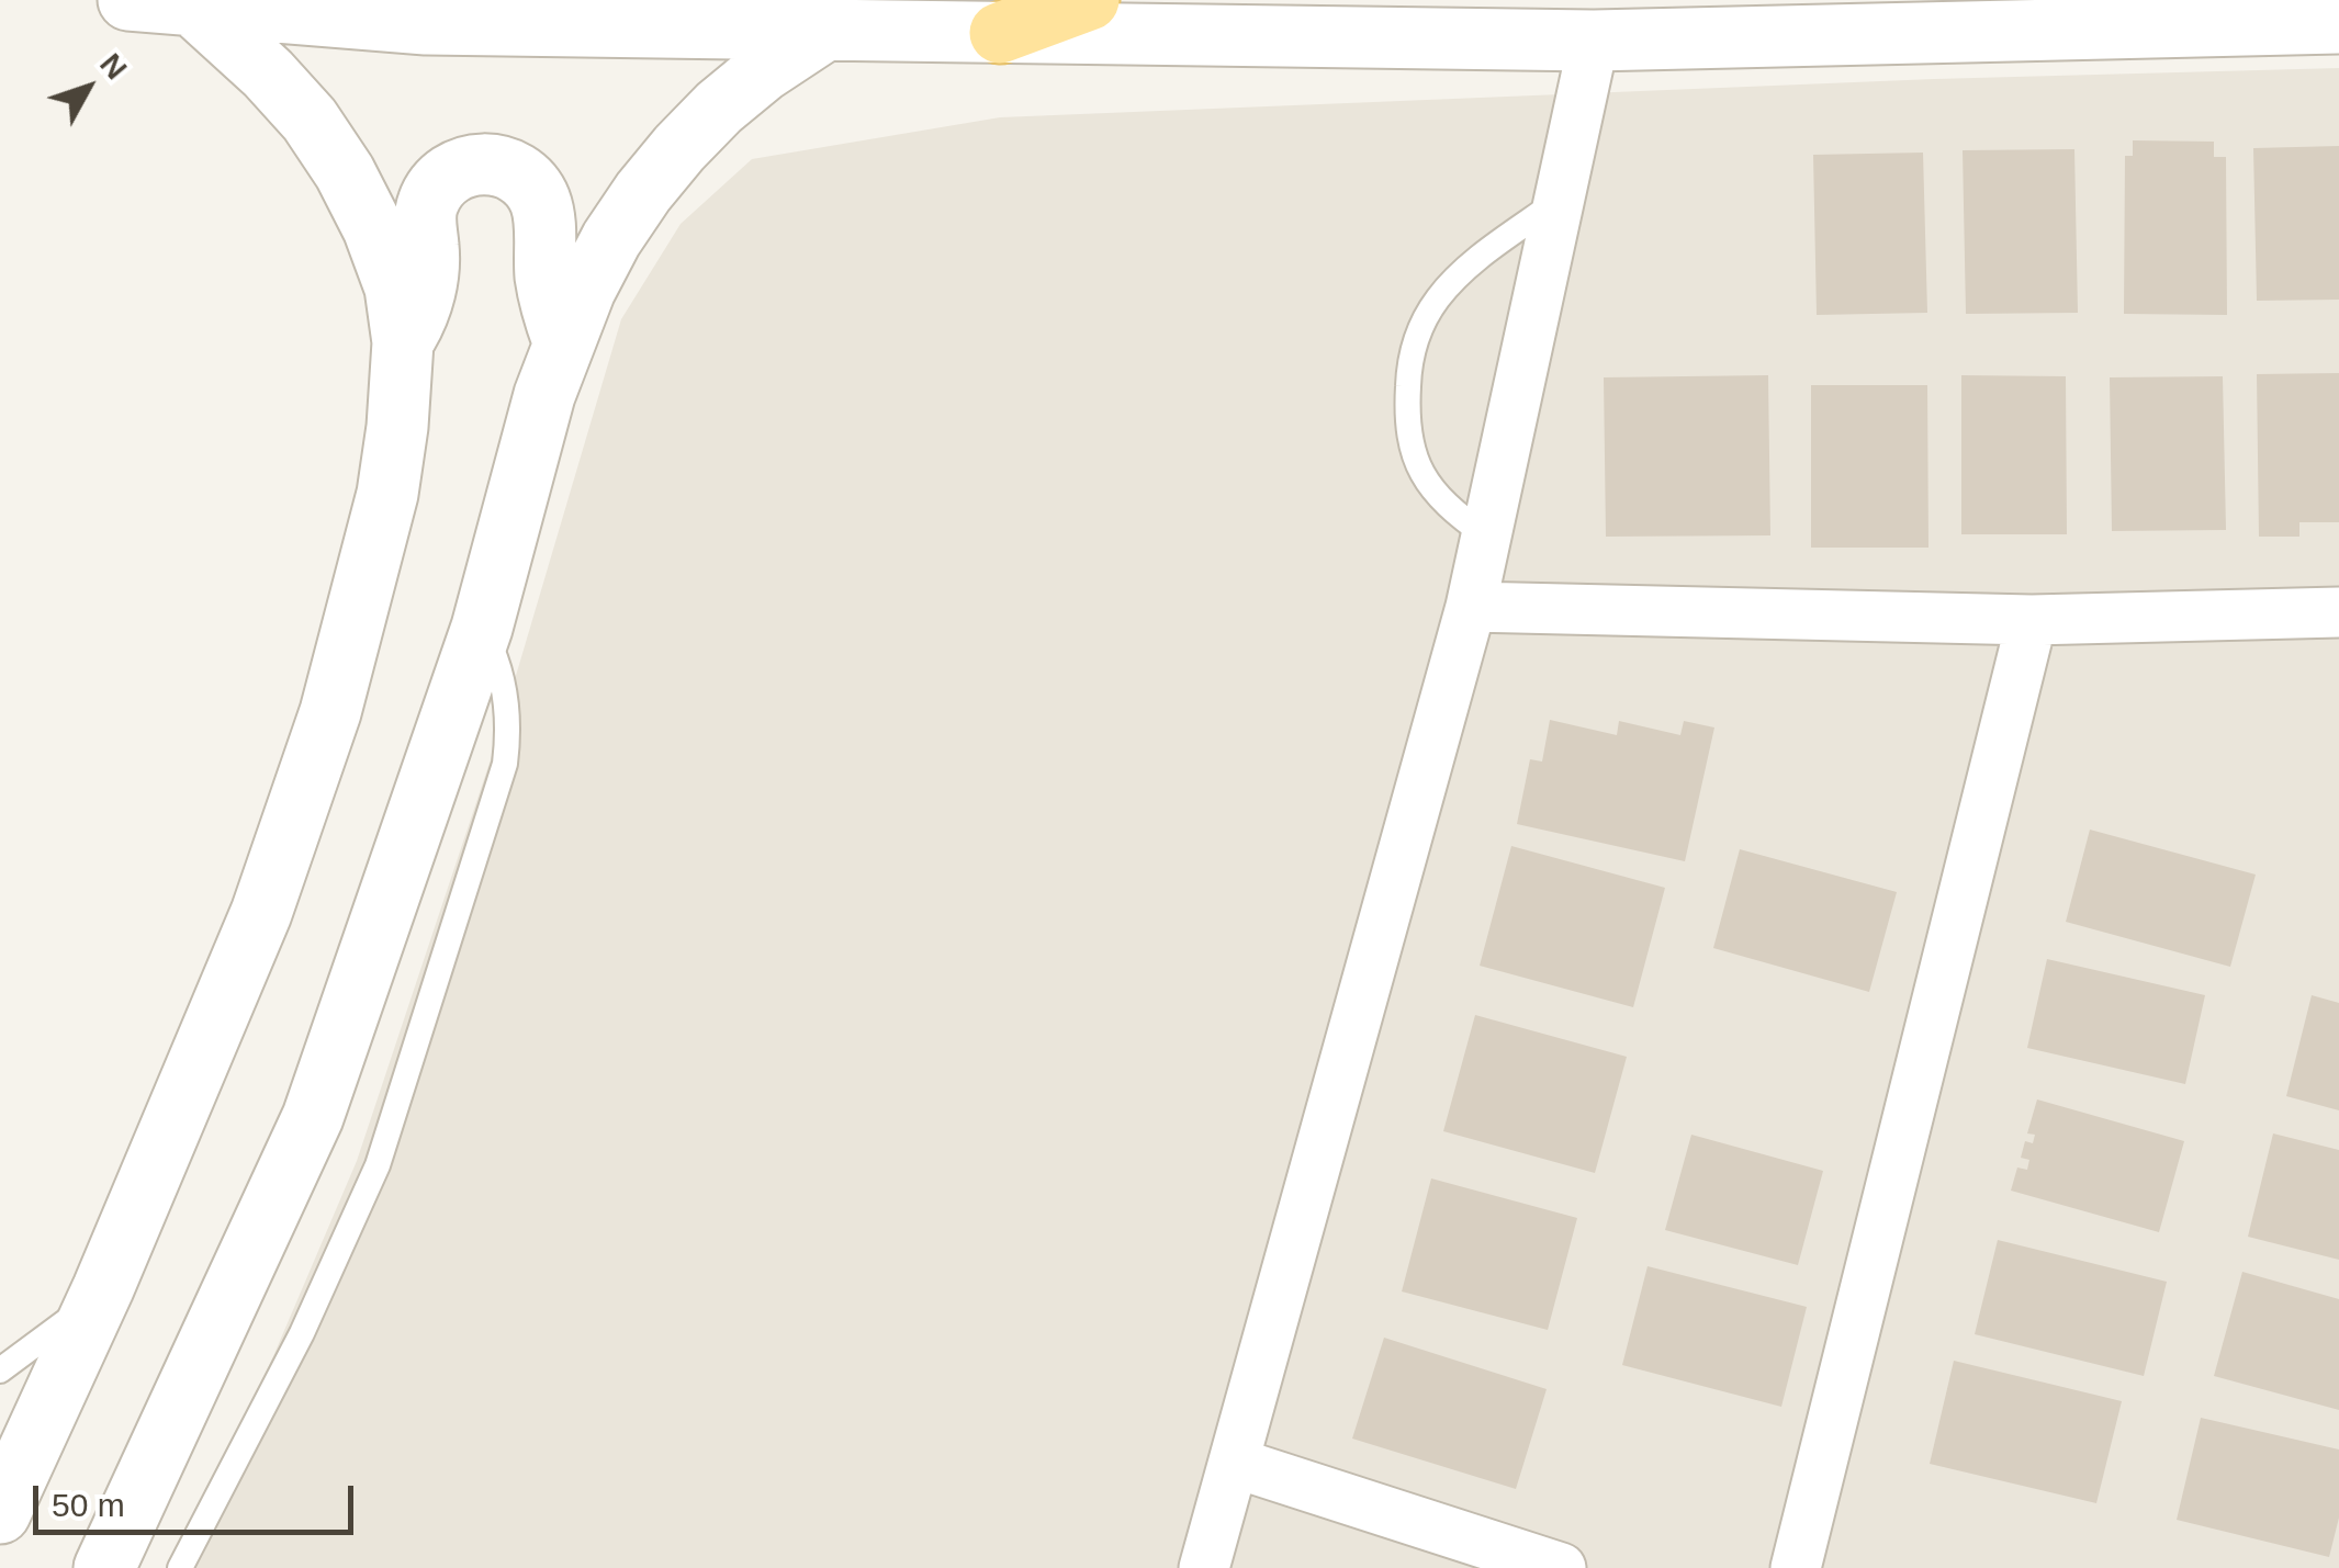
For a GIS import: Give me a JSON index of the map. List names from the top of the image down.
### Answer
{
  "scale_bar": "50 m",
  "north": "top right"
}
